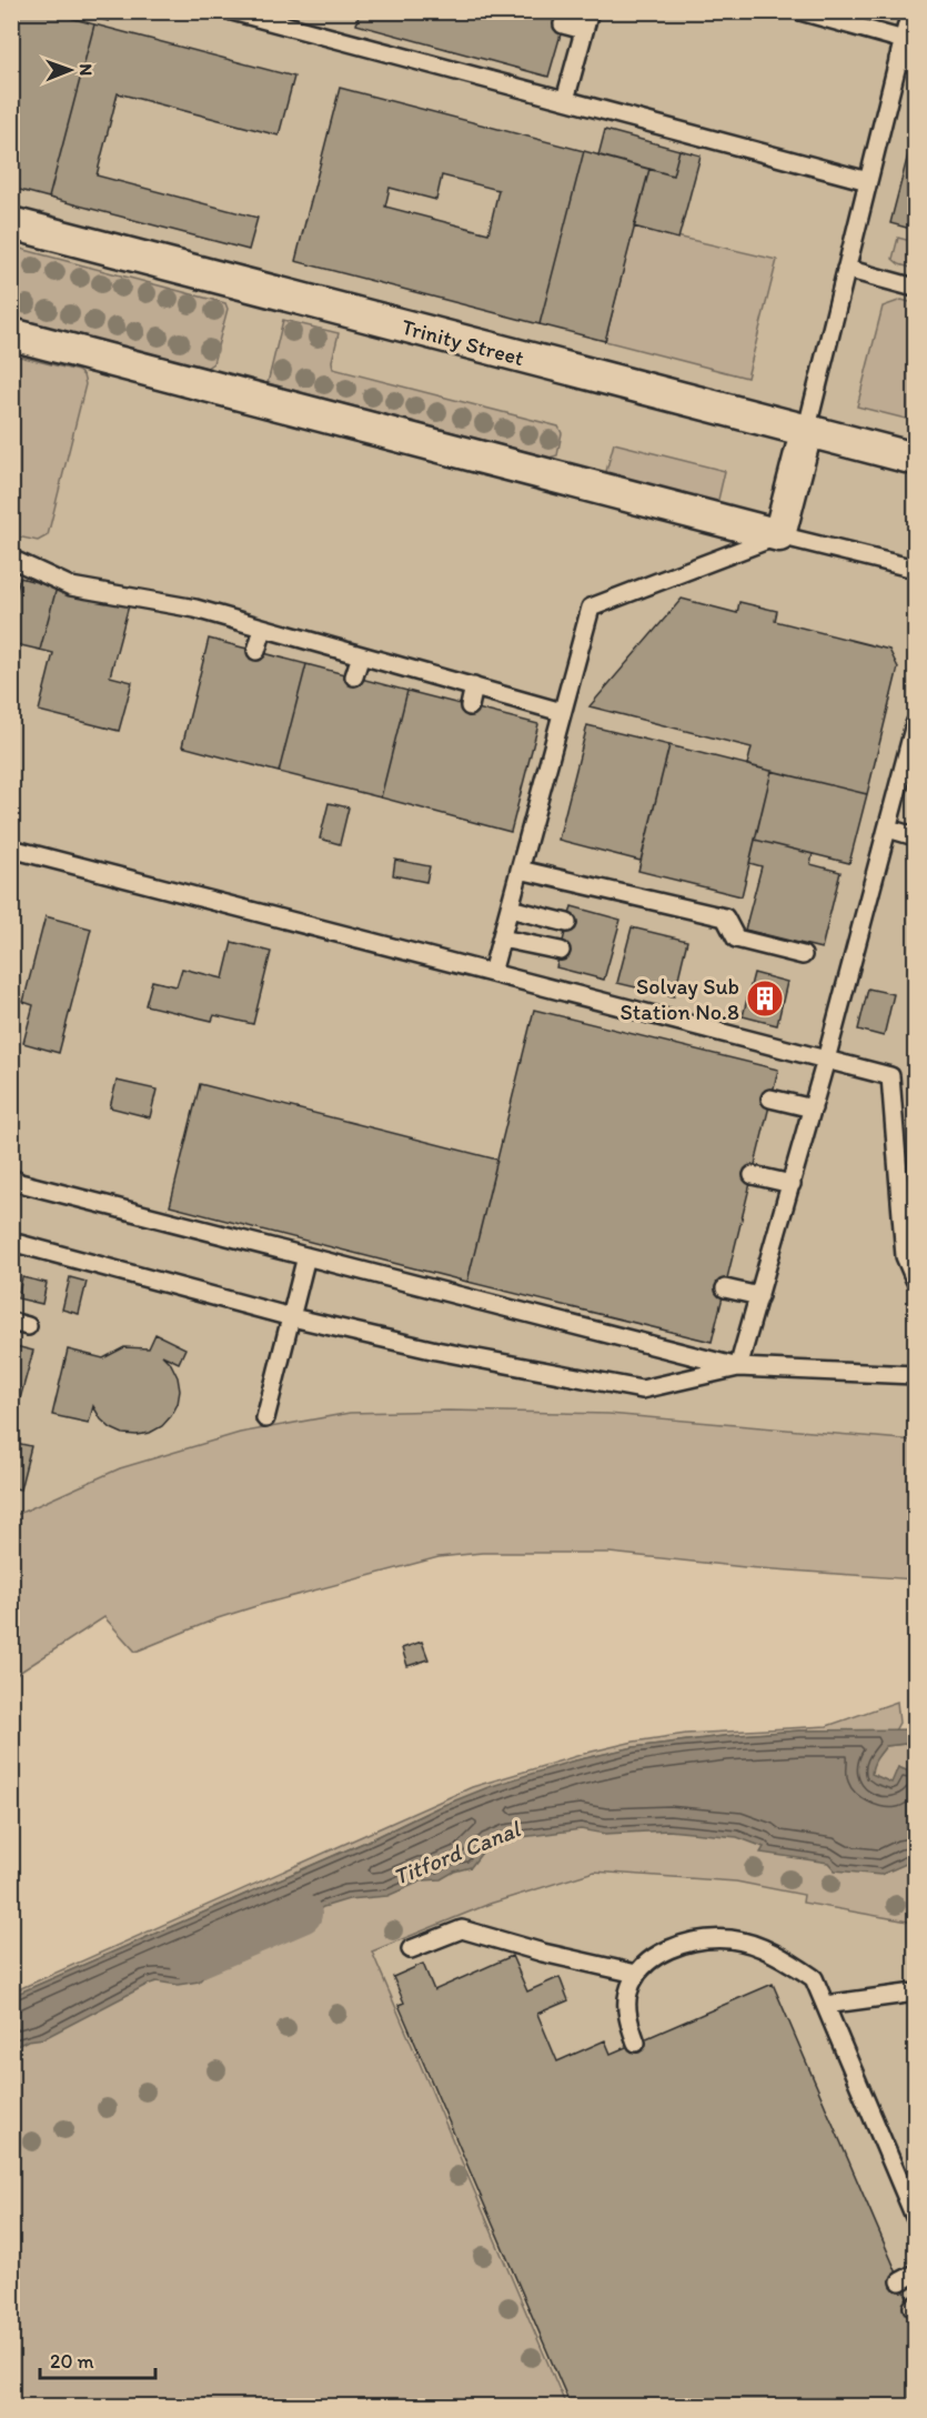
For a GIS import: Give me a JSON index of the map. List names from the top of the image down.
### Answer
{
  "streets": {
    "street": ["Trinity Street"]
  },
  "water": ["Titford Canal"],
  "places": {
    "building": ["Solvay Sub Station No.8"]
  },
  "scale_bar": "20 m",
  "north": "right"
}
